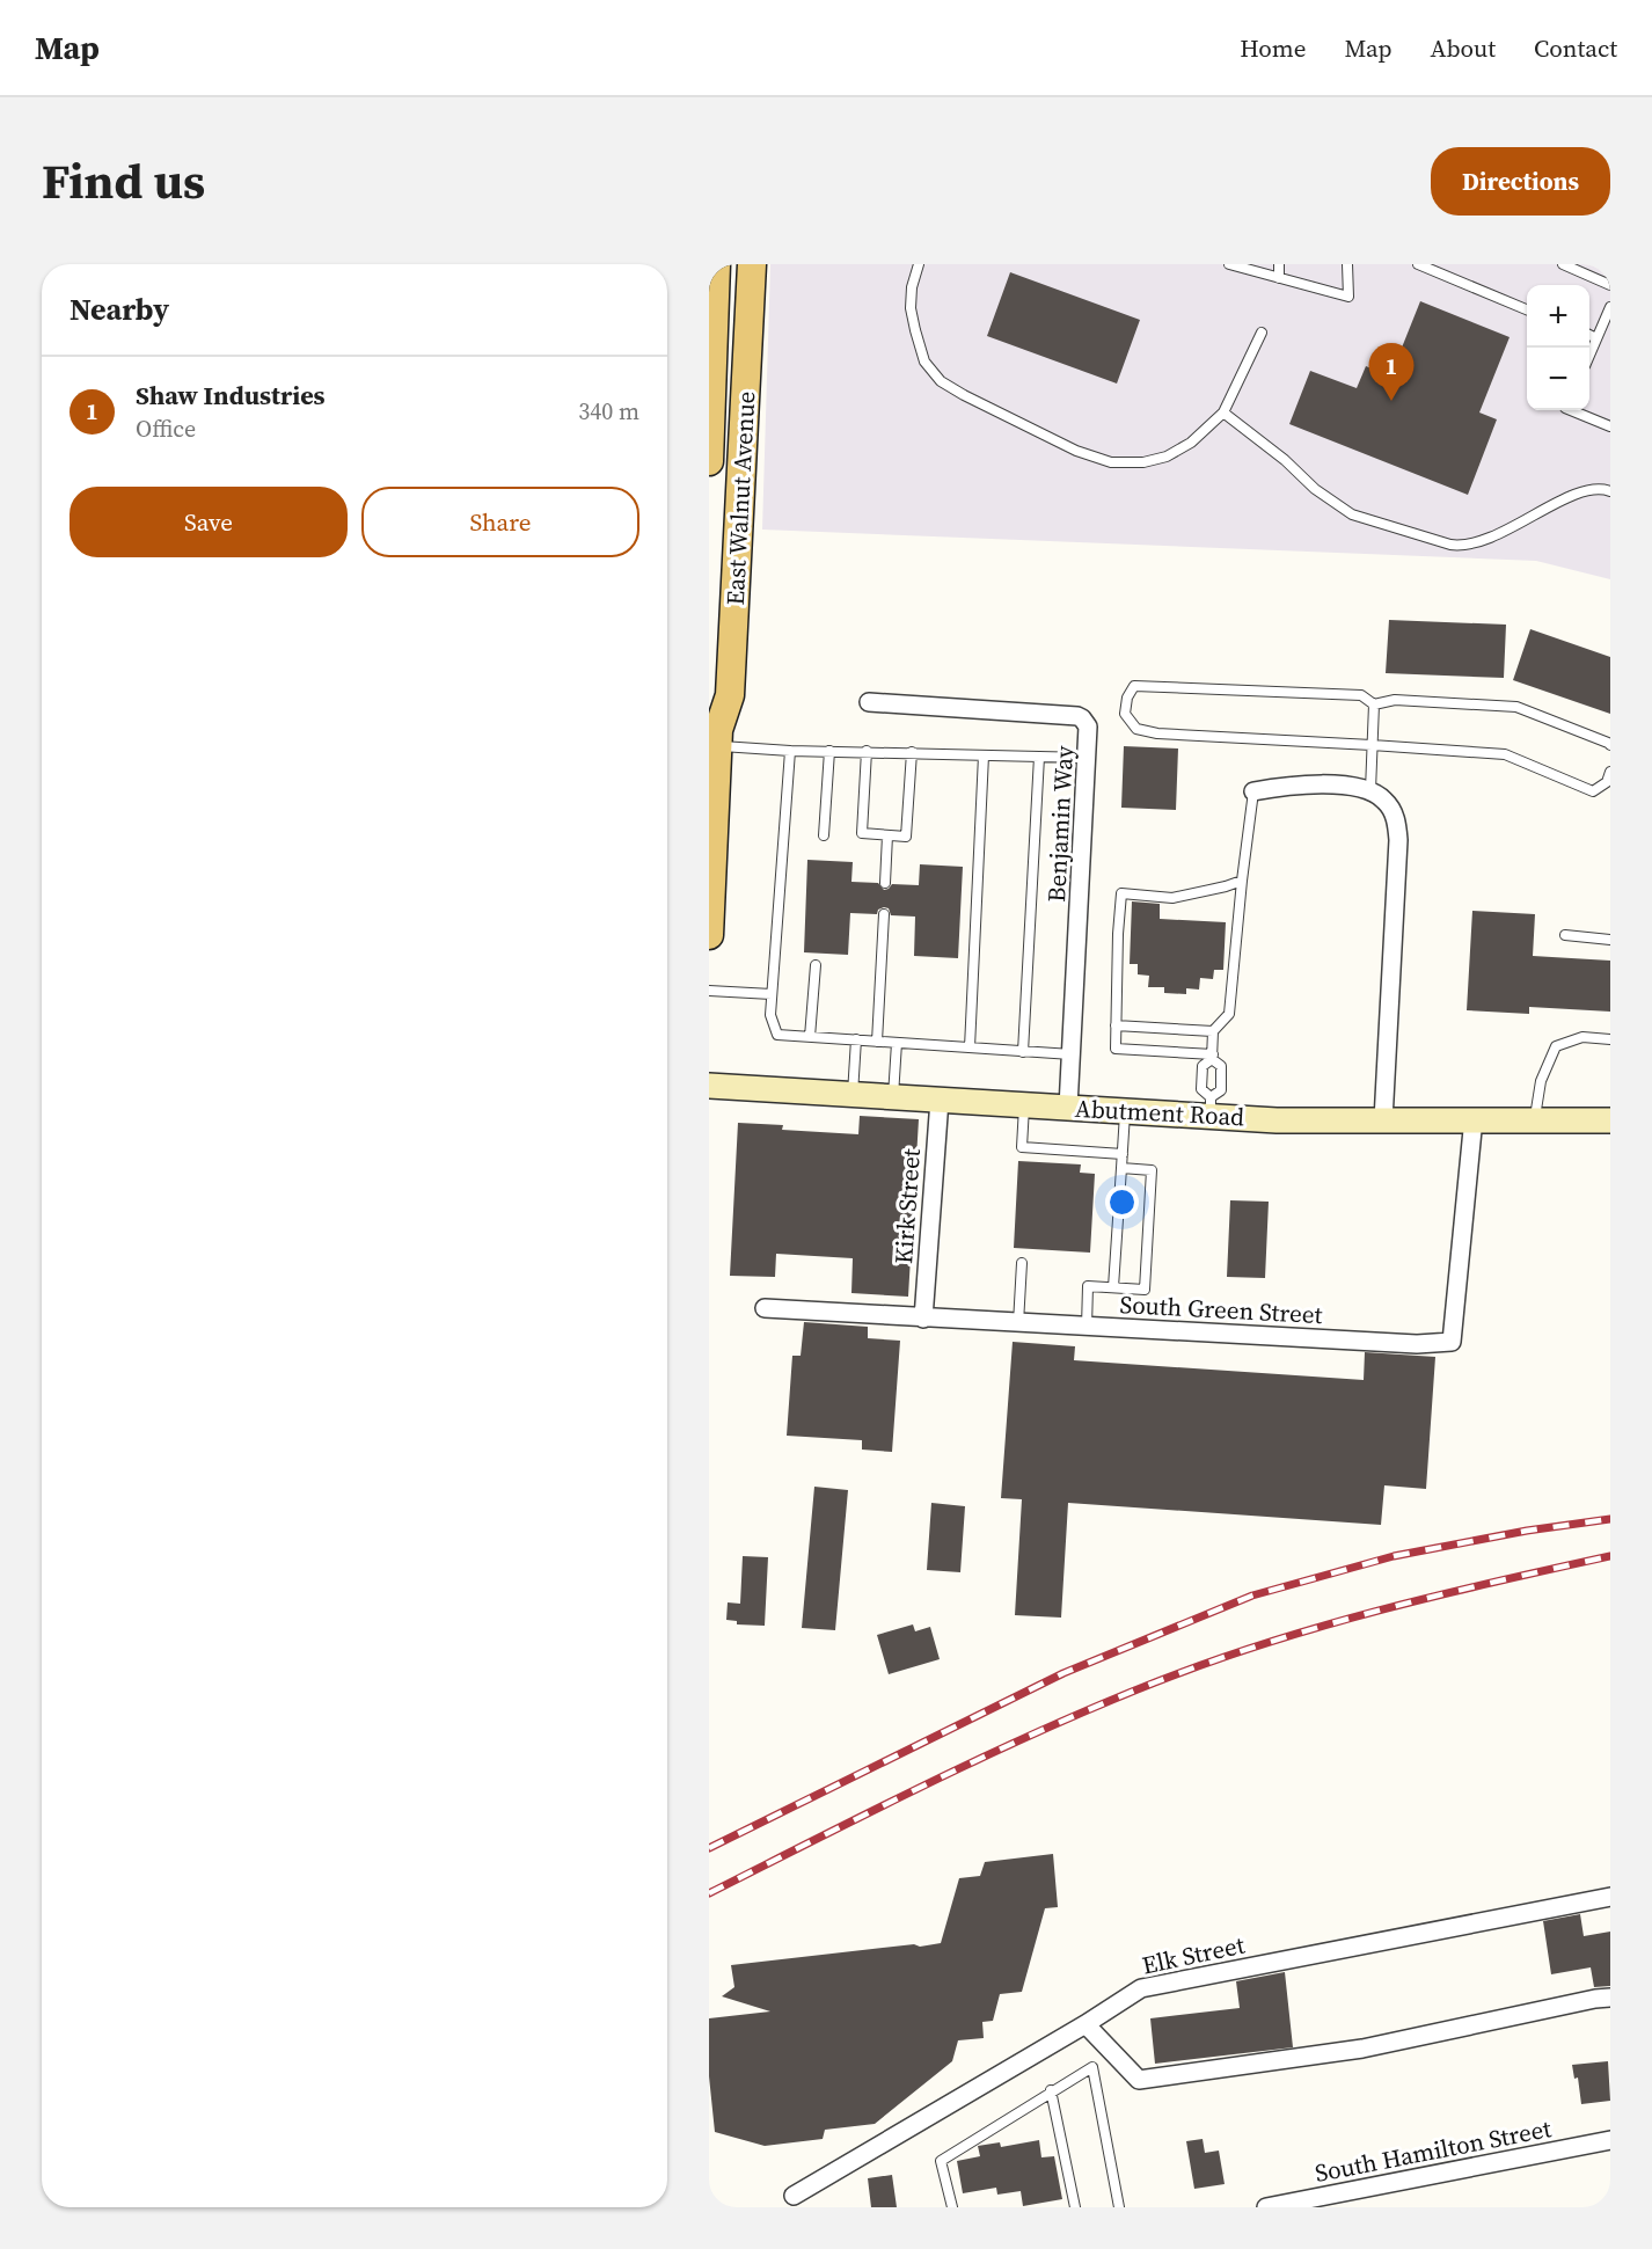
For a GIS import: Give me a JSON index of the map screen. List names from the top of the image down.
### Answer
{
  "streets": {
    "main road": ["East Walnut Avenue", "Abutment Road"],
    "street": [
      "Benjamin Way",
      "Kirk Street",
      "South Green Street",
      "Elk Street",
      "South Hamilton Street"
    ]
  },
  "crossings": [
    ["Benjamin Way", "Abutment Road"],
    ["Abutment Road", "Kirk Street"],
    ["Abutment Road", "South Green Street"],
    ["Kirk Street", "South Green Street"]
  ],
  "page": {
    "header": "Map",
    "nav": [
      "Home",
      "Map",
      "About",
      "Contact"
    ],
    "title": "Find us",
    "buttons": [
      "Directions",
      ["Save", "Share"]
    ],
    "heading": "Nearby",
    "map_buttons": ["+", "−"],
    "pins": "1",
    "list": [
      {
        "mark": "1",
        "name": "Shaw Industries",
        "note": "Office",
        "value": "340 m"
      }
    ]
  }
}
